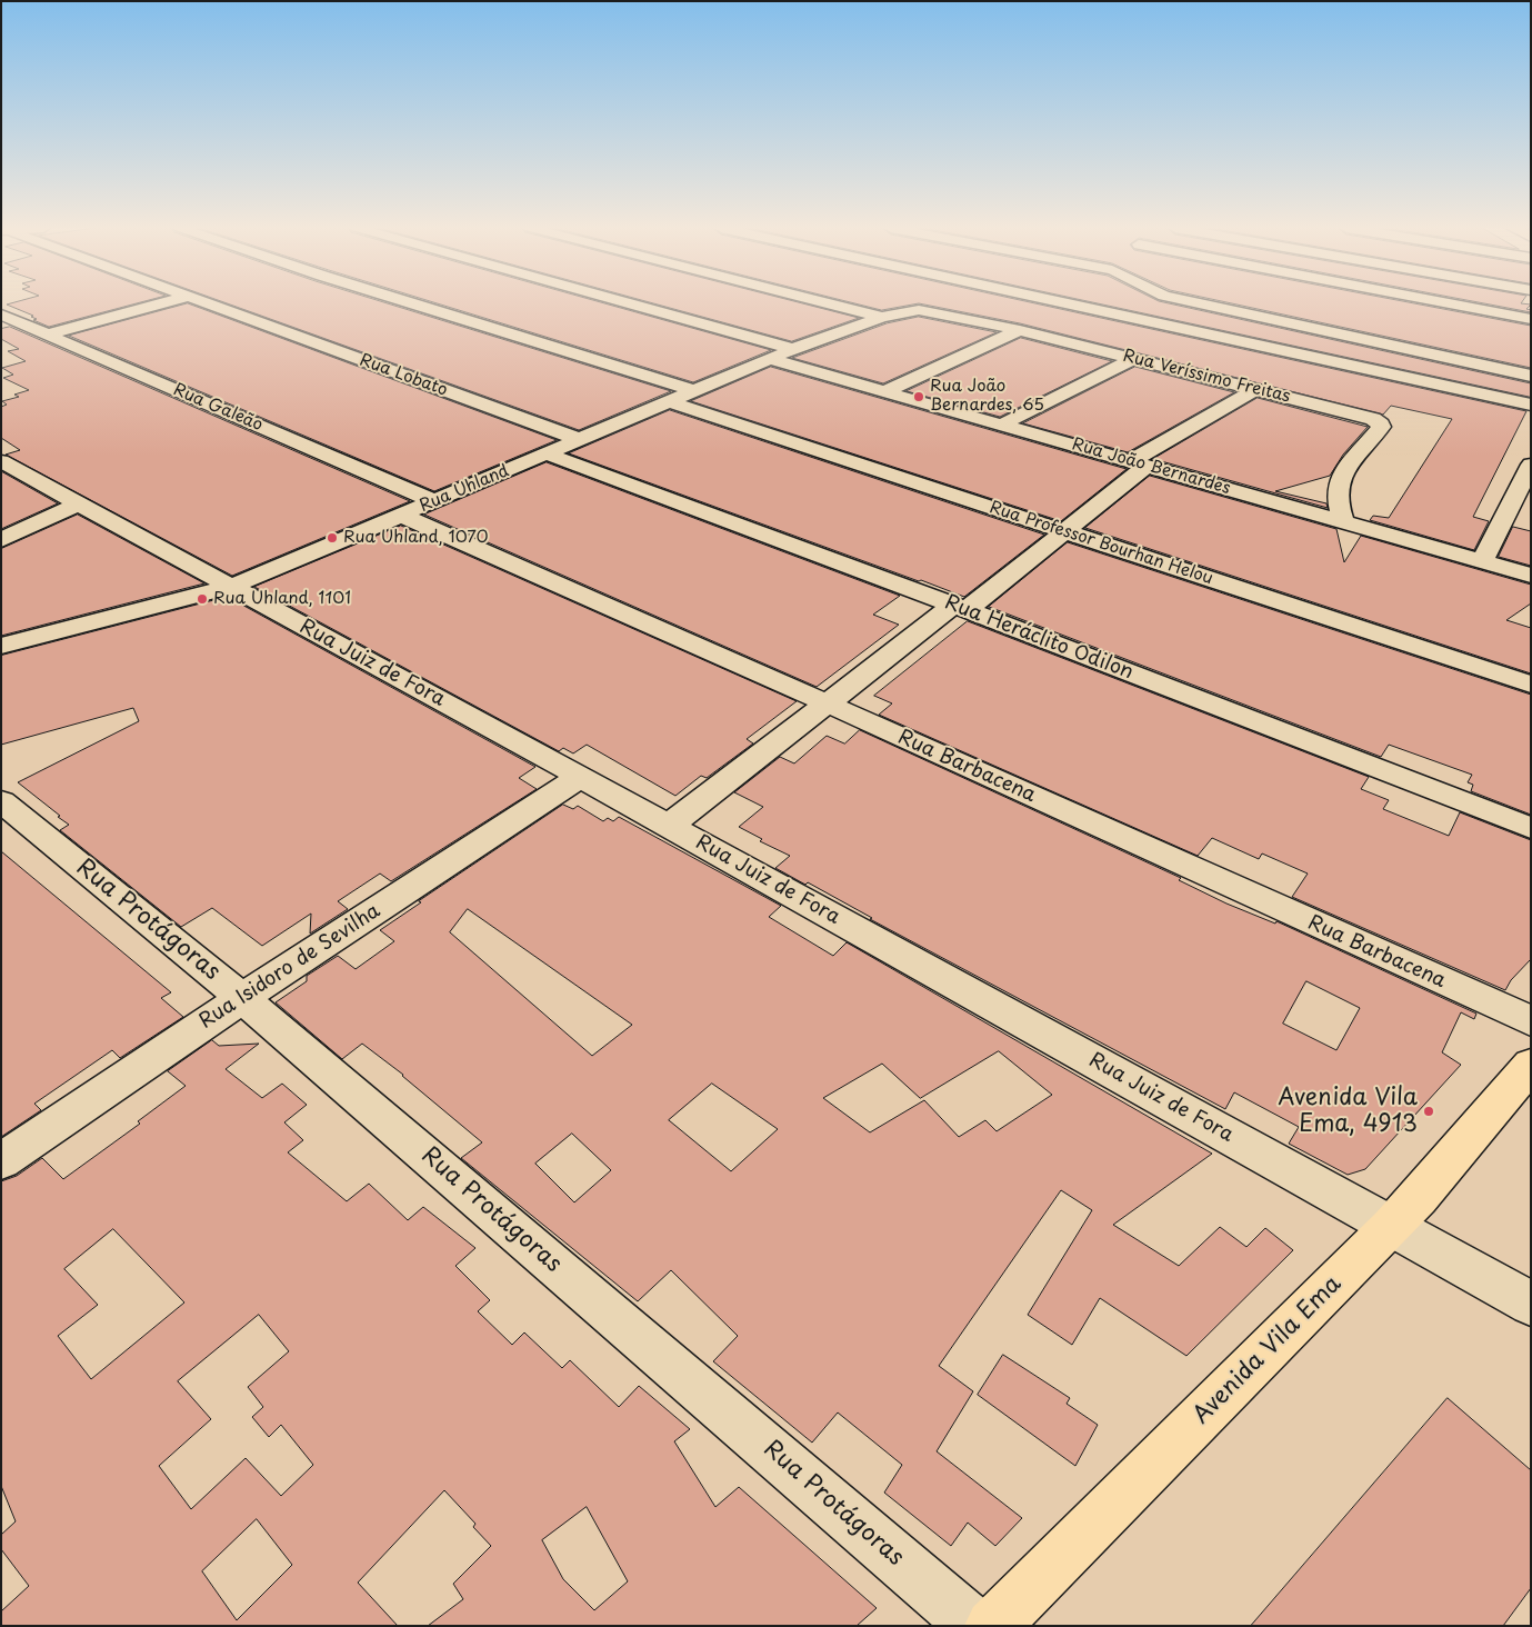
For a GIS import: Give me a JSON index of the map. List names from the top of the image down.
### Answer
{
  "streets": {
    "main road": ["Avenida Vila Ema"],
    "street": [
      "Rua Lobato",
      "Rua Veríssimo Freitas",
      "Rua Galeão",
      "Rua João Bernardes",
      "Rua Uhland",
      "Rua Professor Bourhan Helou",
      "Rua Heráclito Odilon",
      "Rua Juiz de Fora",
      "Rua Barbacena",
      "Rua Protágoras",
      "Rua Isidoro de Sevilha"
    ]
  },
  "crossings": [
    ["Rua Lobato", "Rua Uhland"],
    ["Rua Veríssimo Freitas", "Rua João Bernardes"],
    ["Rua Veríssimo Freitas", "Rua Uhland"],
    ["Rua Galeão", "Rua Uhland"],
    ["Rua João Bernardes", "Rua Uhland"],
    ["Rua Uhland", "Rua Professor Bourhan Helou"],
    ["Rua Uhland", "Rua Heráclito Odilon"],
    ["Rua Uhland", "Rua Juiz de Fora"],
    ["Rua Uhland", "Rua Barbacena"],
    ["Rua Juiz de Fora", "Rua Isidoro de Sevilha"],
    ["Rua Juiz de Fora", "Avenida Vila Ema"],
    ["Rua Protágoras", "Rua Isidoro de Sevilha"]
  ],
  "places": [
    "Rua João Bernardes, 65",
    "Rua Uhland, 1070",
    "Rua Uhland, 1101",
    "Avenida Vila Ema, 4913"
  ]
}
